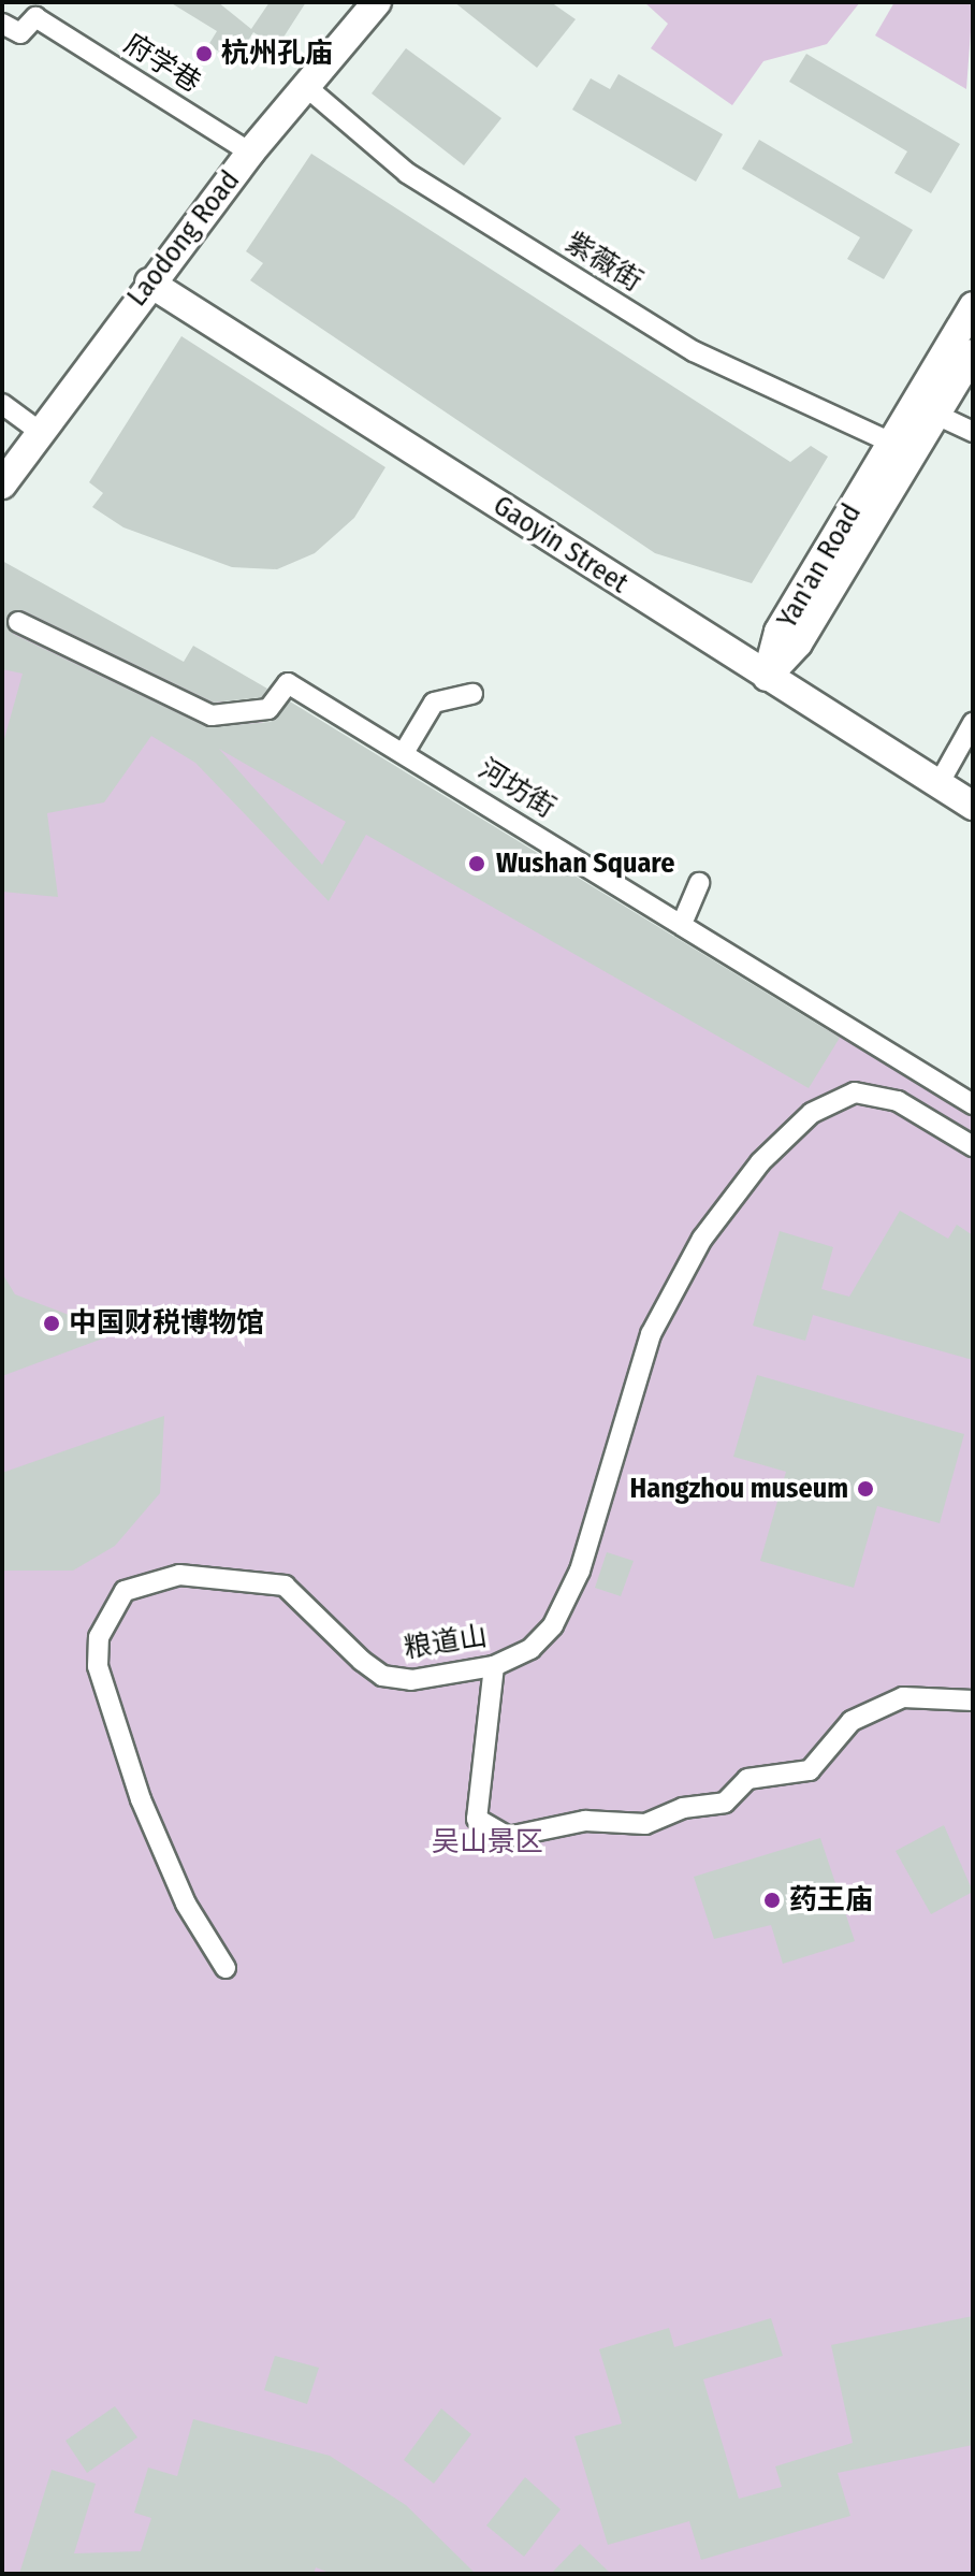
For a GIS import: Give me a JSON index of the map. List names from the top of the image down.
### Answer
{
  "streets": {
    "street": [
      "府学巷",
      "Laodong Road",
      "紫薇街",
      "Gaoyin Street",
      "Yan'an Road",
      "河坊街",
      "粮道山"
    ]
  },
  "crossings": [
    ["府学巷", "Laodong Road"],
    ["Laodong Road", "紫薇街"],
    ["Laodong Road", "Gaoyin Street"],
    ["紫薇街", "Yan'an Road"],
    ["Gaoyin Street", "Yan'an Road"]
  ],
  "parks": ["吴山景区"],
  "places": [
    "杭州孔庙",
    "Wushan Square",
    "中国财税博物馆",
    "Hangzhou museum",
    "药王庙"
  ]
}
